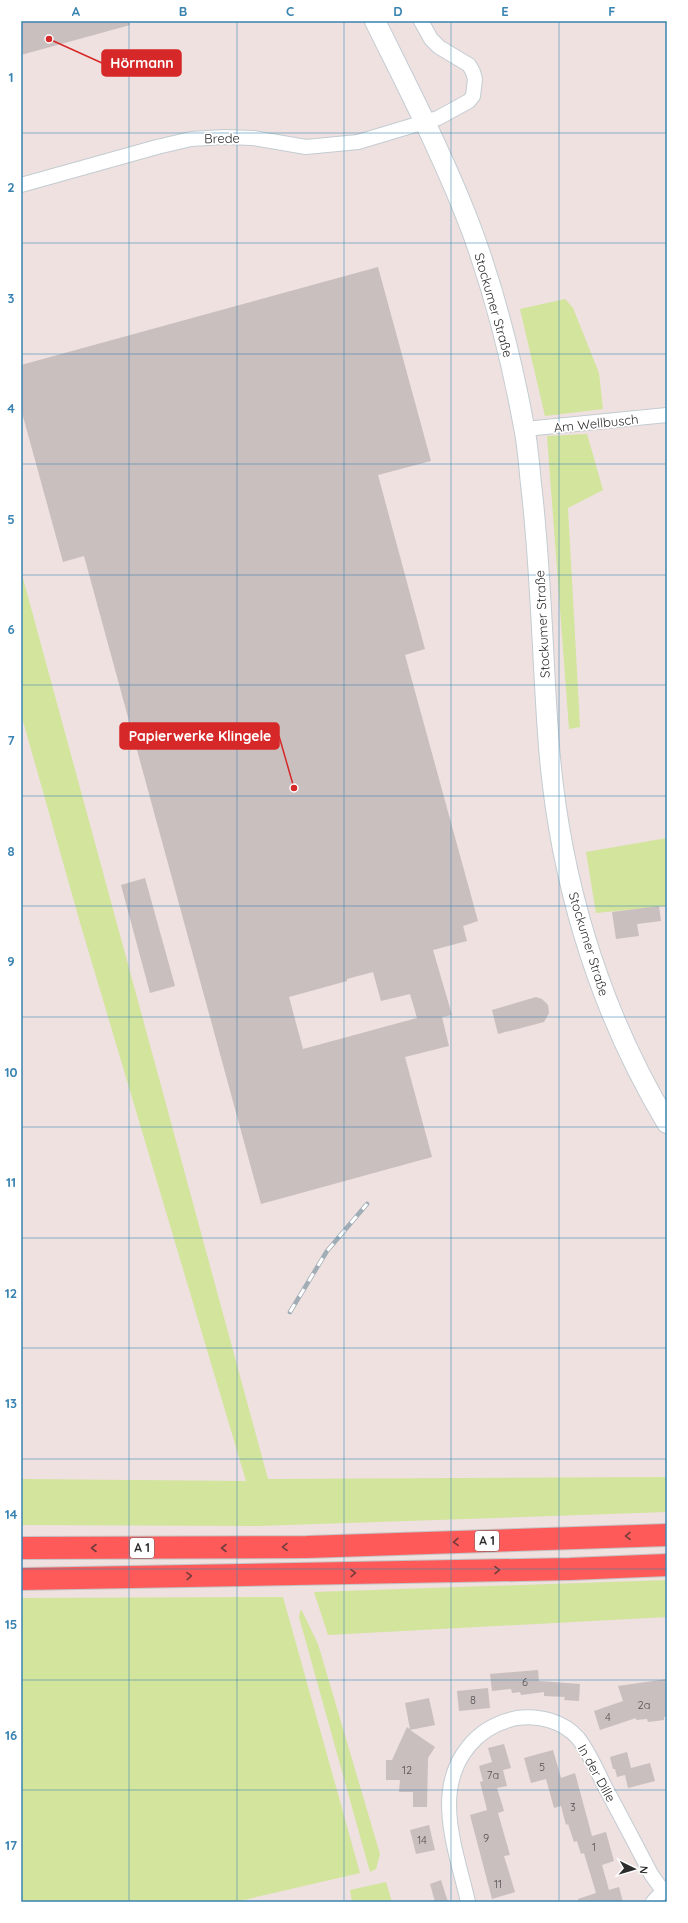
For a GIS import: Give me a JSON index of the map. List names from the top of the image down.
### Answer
{
  "streets": {
    "highway": ["A 1"],
    "main road": ["Stockumer Straße"],
    "street": ["Brede", "Am Wellbusch", "In der Dille"]
  },
  "crossings": [
    ["Brede", "Stockumer Straße"],
    ["Stockumer Straße", "Am Wellbusch"]
  ],
  "places": ["Hörmann", "Papierwerke Klingele"],
  "house_numbers": [
    "6",
    "8",
    "2a",
    "4",
    "5",
    "12",
    "7a",
    "3",
    "9",
    "14",
    "1",
    "11"
  ],
  "north": "right",
  "grid": {
    "columns": [
      "A",
      "B",
      "C",
      "D",
      "E",
      "F"
    ],
    "rows": [
      "1",
      "2",
      "3",
      "4",
      "5",
      "6",
      "7",
      "8",
      "9",
      "10",
      "11",
      "12",
      "13",
      "14",
      "15",
      "16",
      "17"
    ]
  }
}
